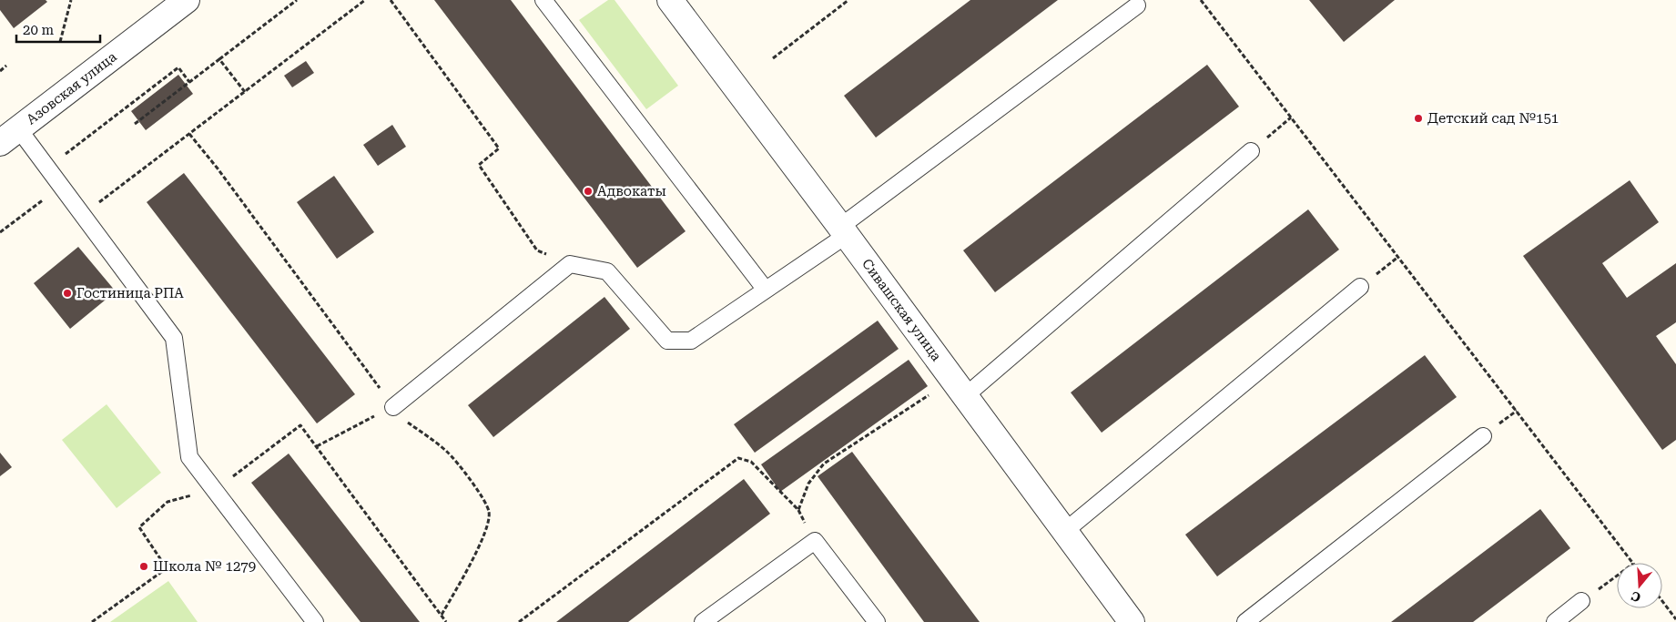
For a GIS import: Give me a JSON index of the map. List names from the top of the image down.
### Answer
{
  "streets": {
    "street": ["Азовская улица", "Сивашская улица"]
  },
  "places": [
    "Детский сад №151",
    "Адвокаты",
    "Гостиница РПА",
    "Школа № 1279"
  ],
  "scale_bar": "20 m",
  "north": "bottom"
}
